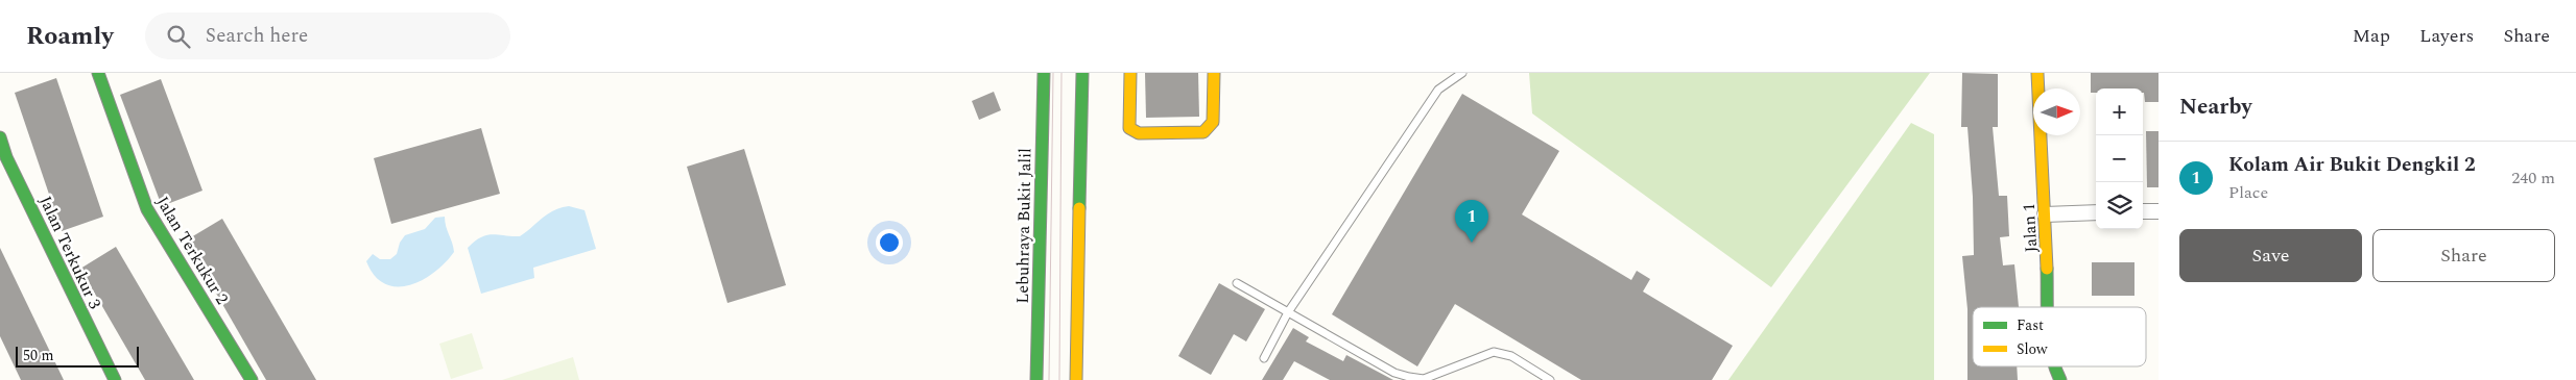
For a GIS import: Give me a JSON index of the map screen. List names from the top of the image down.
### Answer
{
  "streets": {
    "main road": [
      "Lebuhraya Bukit Jalil",
      "Jalan 1",
      "Jalan Terkukur 2",
      "Jalan Terkukur 3"
    ]
  },
  "legend": ["Fast", "Slow"],
  "scale_bar": "50 m",
  "north": "right",
  "page": {
    "header": "Roamly",
    "search": "Search here",
    "nav": ["Map", "Layers", "Share"],
    "heading": "Nearby",
    "map_buttons": ["+", "−"],
    "list": [
      {
        "mark": "1",
        "name": "Kolam Air Bukit Dengkil 2",
        "note": "Place",
        "value": "240 m"
      }
    ],
    "pins": "1",
    "buttons": ["Save", "Share"],
    "scale": "50 m"
  }
}
